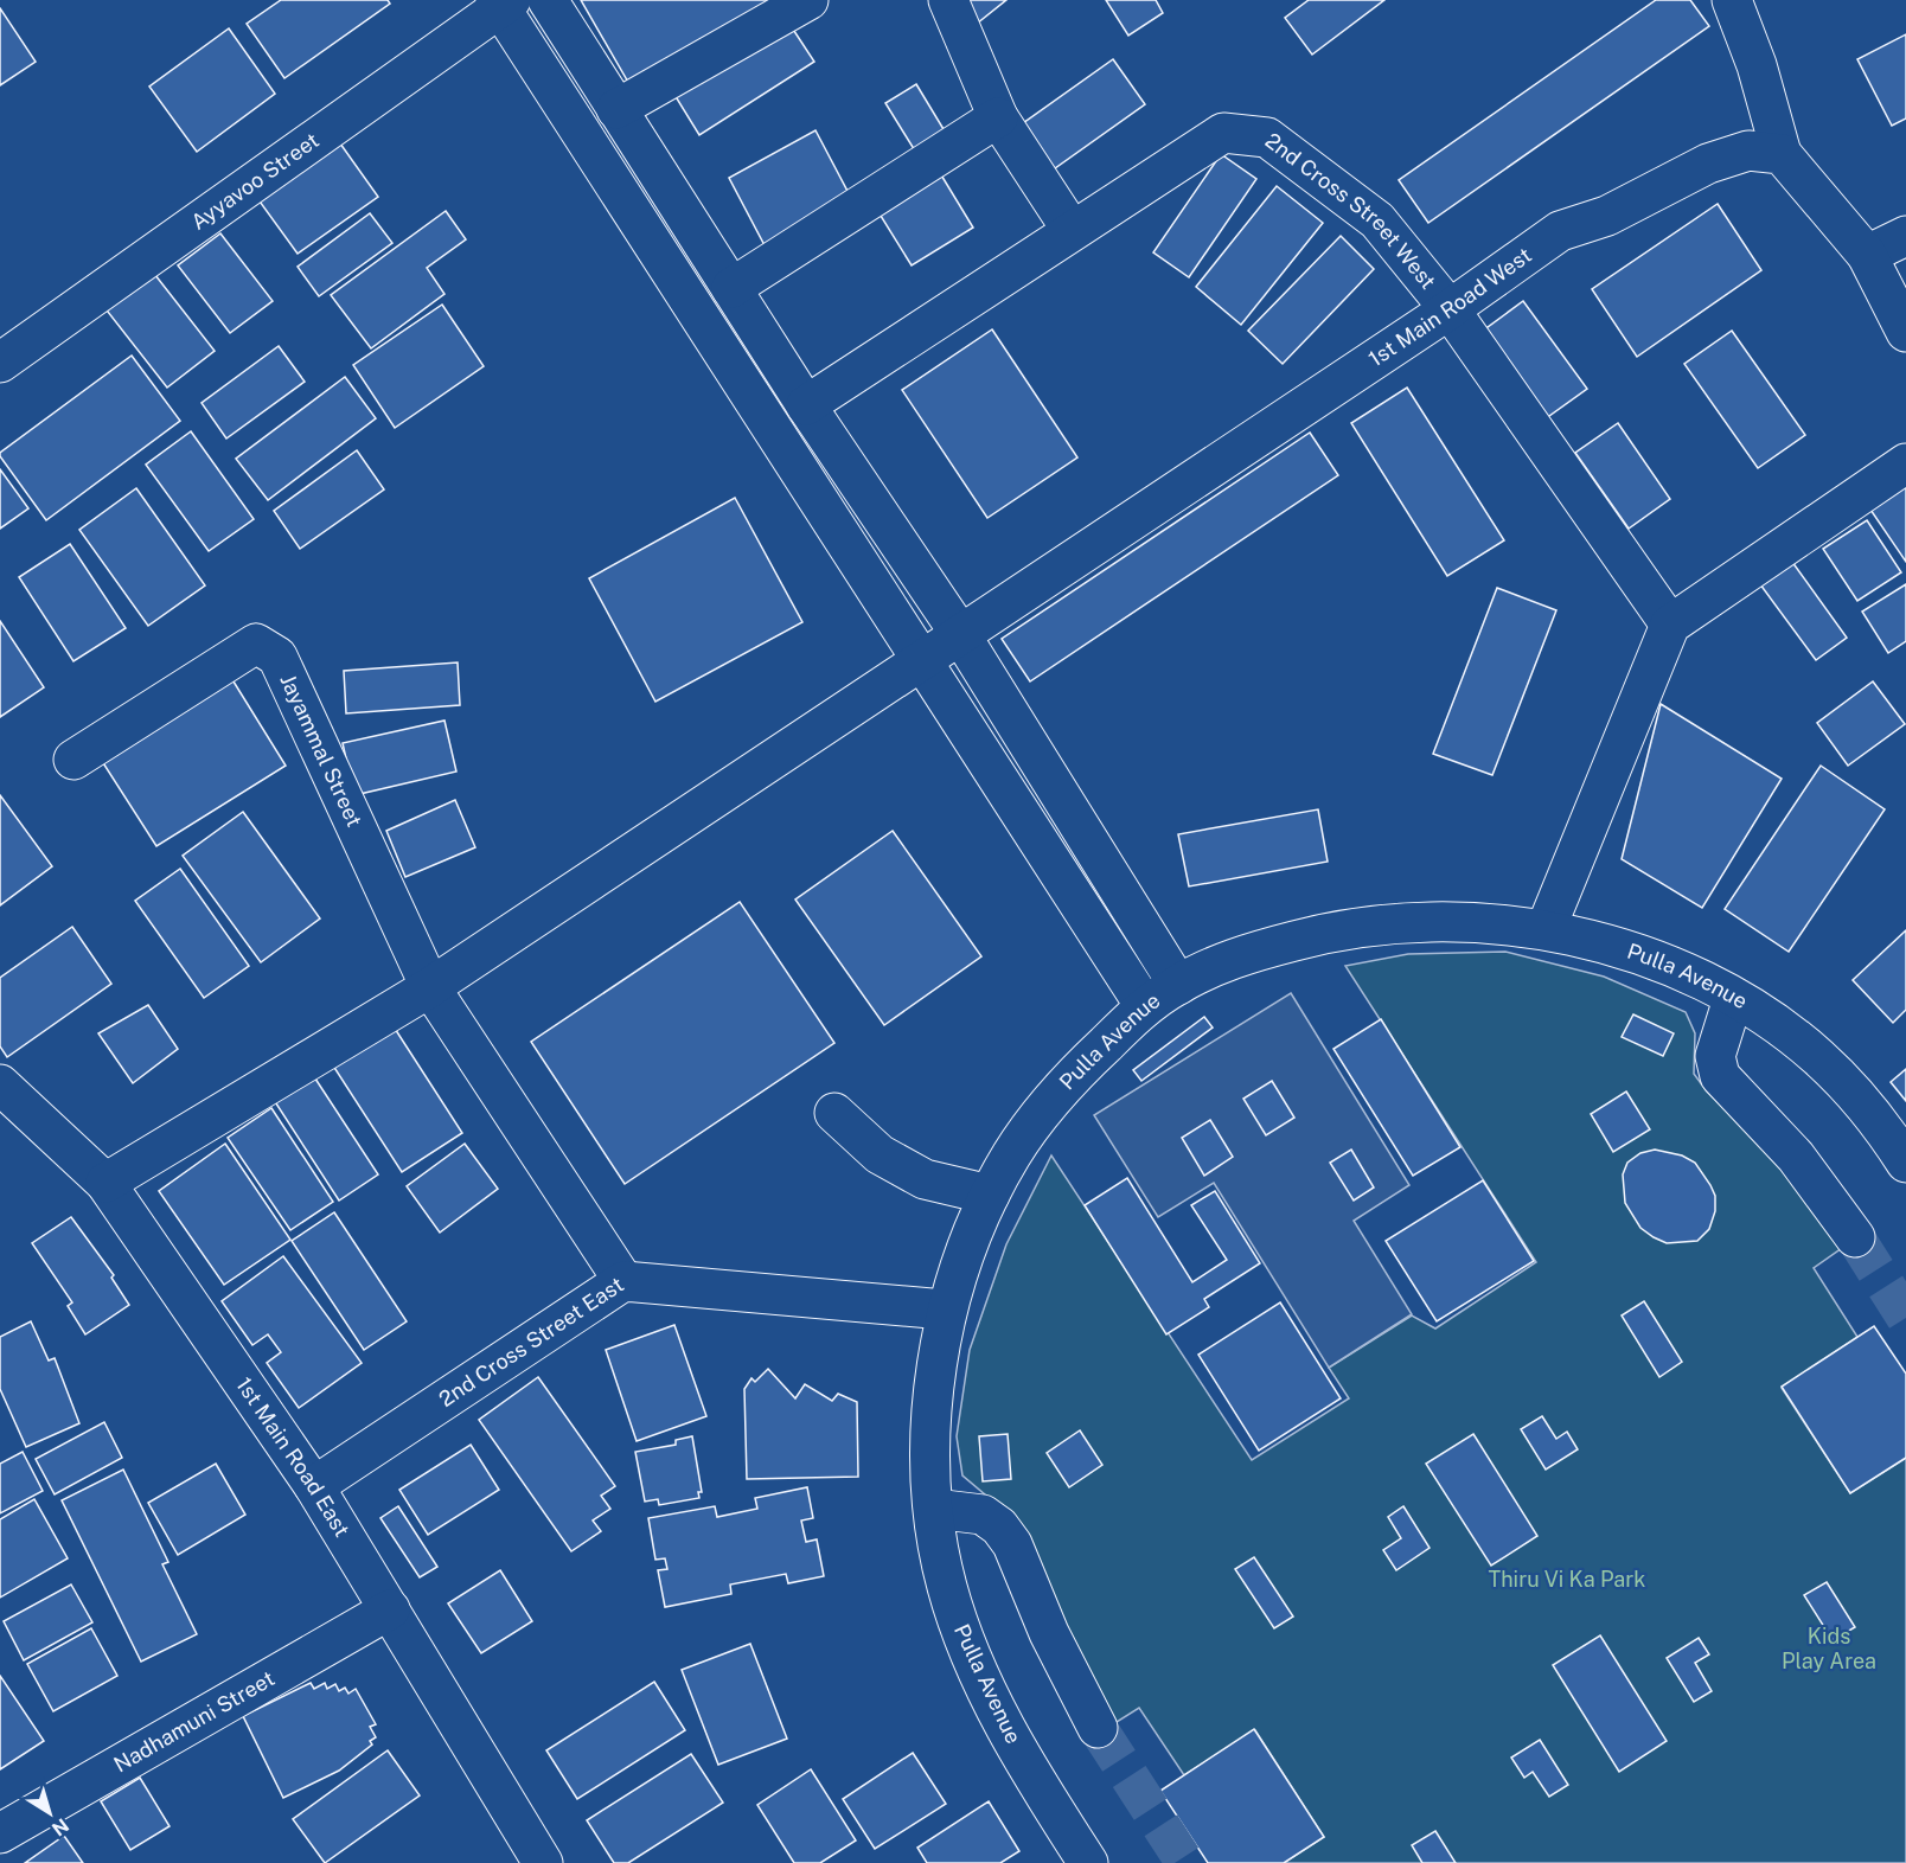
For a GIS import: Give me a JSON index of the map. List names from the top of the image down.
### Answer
{
  "streets": {
    "street": [
      "Ayyavoo Street",
      "2nd Cross Street West",
      "1st Main Road West",
      "Jayammal Street",
      "Pulla Avenue",
      "2nd Cross Street East",
      "1st Main Road East",
      "Nadhamuni Street"
    ]
  },
  "crossings": [
    ["2nd Cross Street West", "1st Main Road West"],
    ["1st Main Road West", "Jayammal Street"],
    ["1st Main Road West", "1st Main Road East"],
    ["Pulla Avenue", "2nd Cross Street East"],
    ["2nd Cross Street East", "1st Main Road East"],
    ["1st Main Road East", "Nadhamuni Street"]
  ],
  "parks": ["Thiru Vi Ka Park", "Kids Play Area"],
  "north": "bottom right"
}
